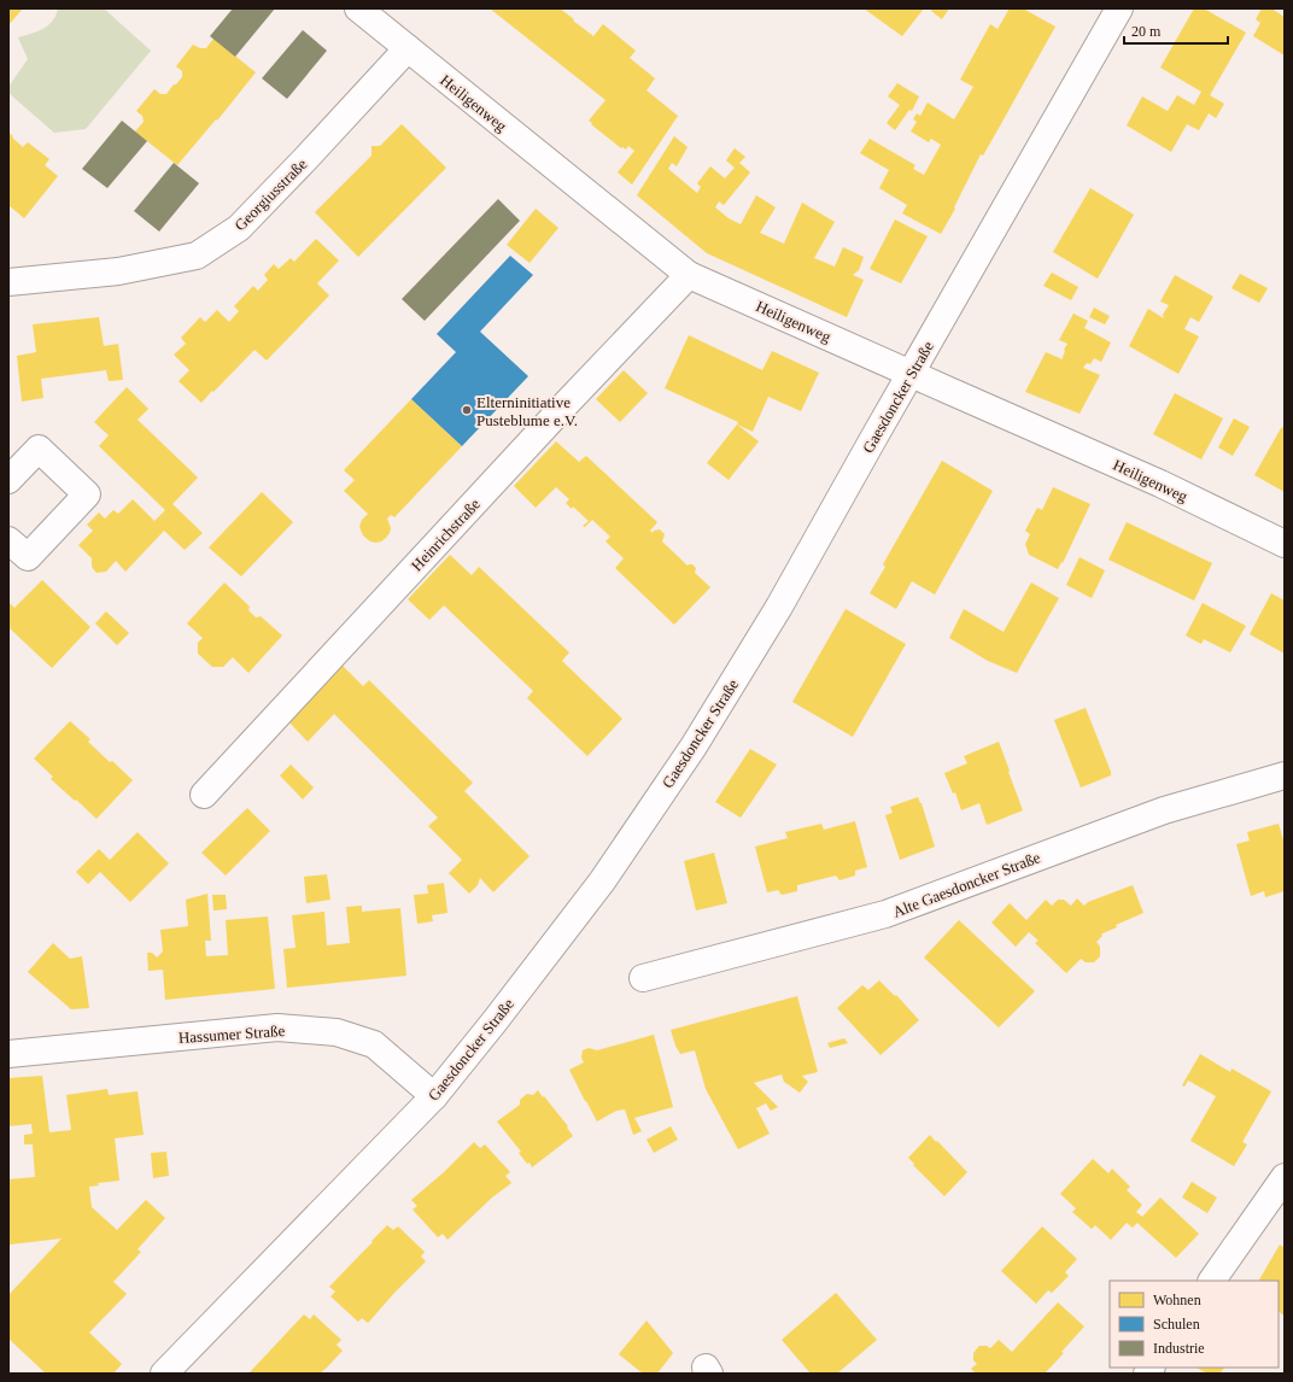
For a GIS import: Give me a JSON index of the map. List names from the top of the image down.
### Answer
{
  "streets": {
    "street": [
      "Heiligenweg",
      "Georgiusstraße",
      "Gaesdoncker Straße",
      "Heinrichstraße",
      "Alte Gaesdoncker Straße",
      "Hassumer Straße"
    ]
  },
  "crossings": [
    ["Heiligenweg", "Georgiusstraße"],
    ["Heiligenweg", "Gaesdoncker Straße"],
    ["Heiligenweg", "Heinrichstraße"],
    ["Gaesdoncker Straße", "Hassumer Straße"]
  ],
  "places": ["Elterninitiative Pusteblume e.V."],
  "legend": ["Wohnen", "Schulen", "Industrie"],
  "scale_bar": "20 m"
}
